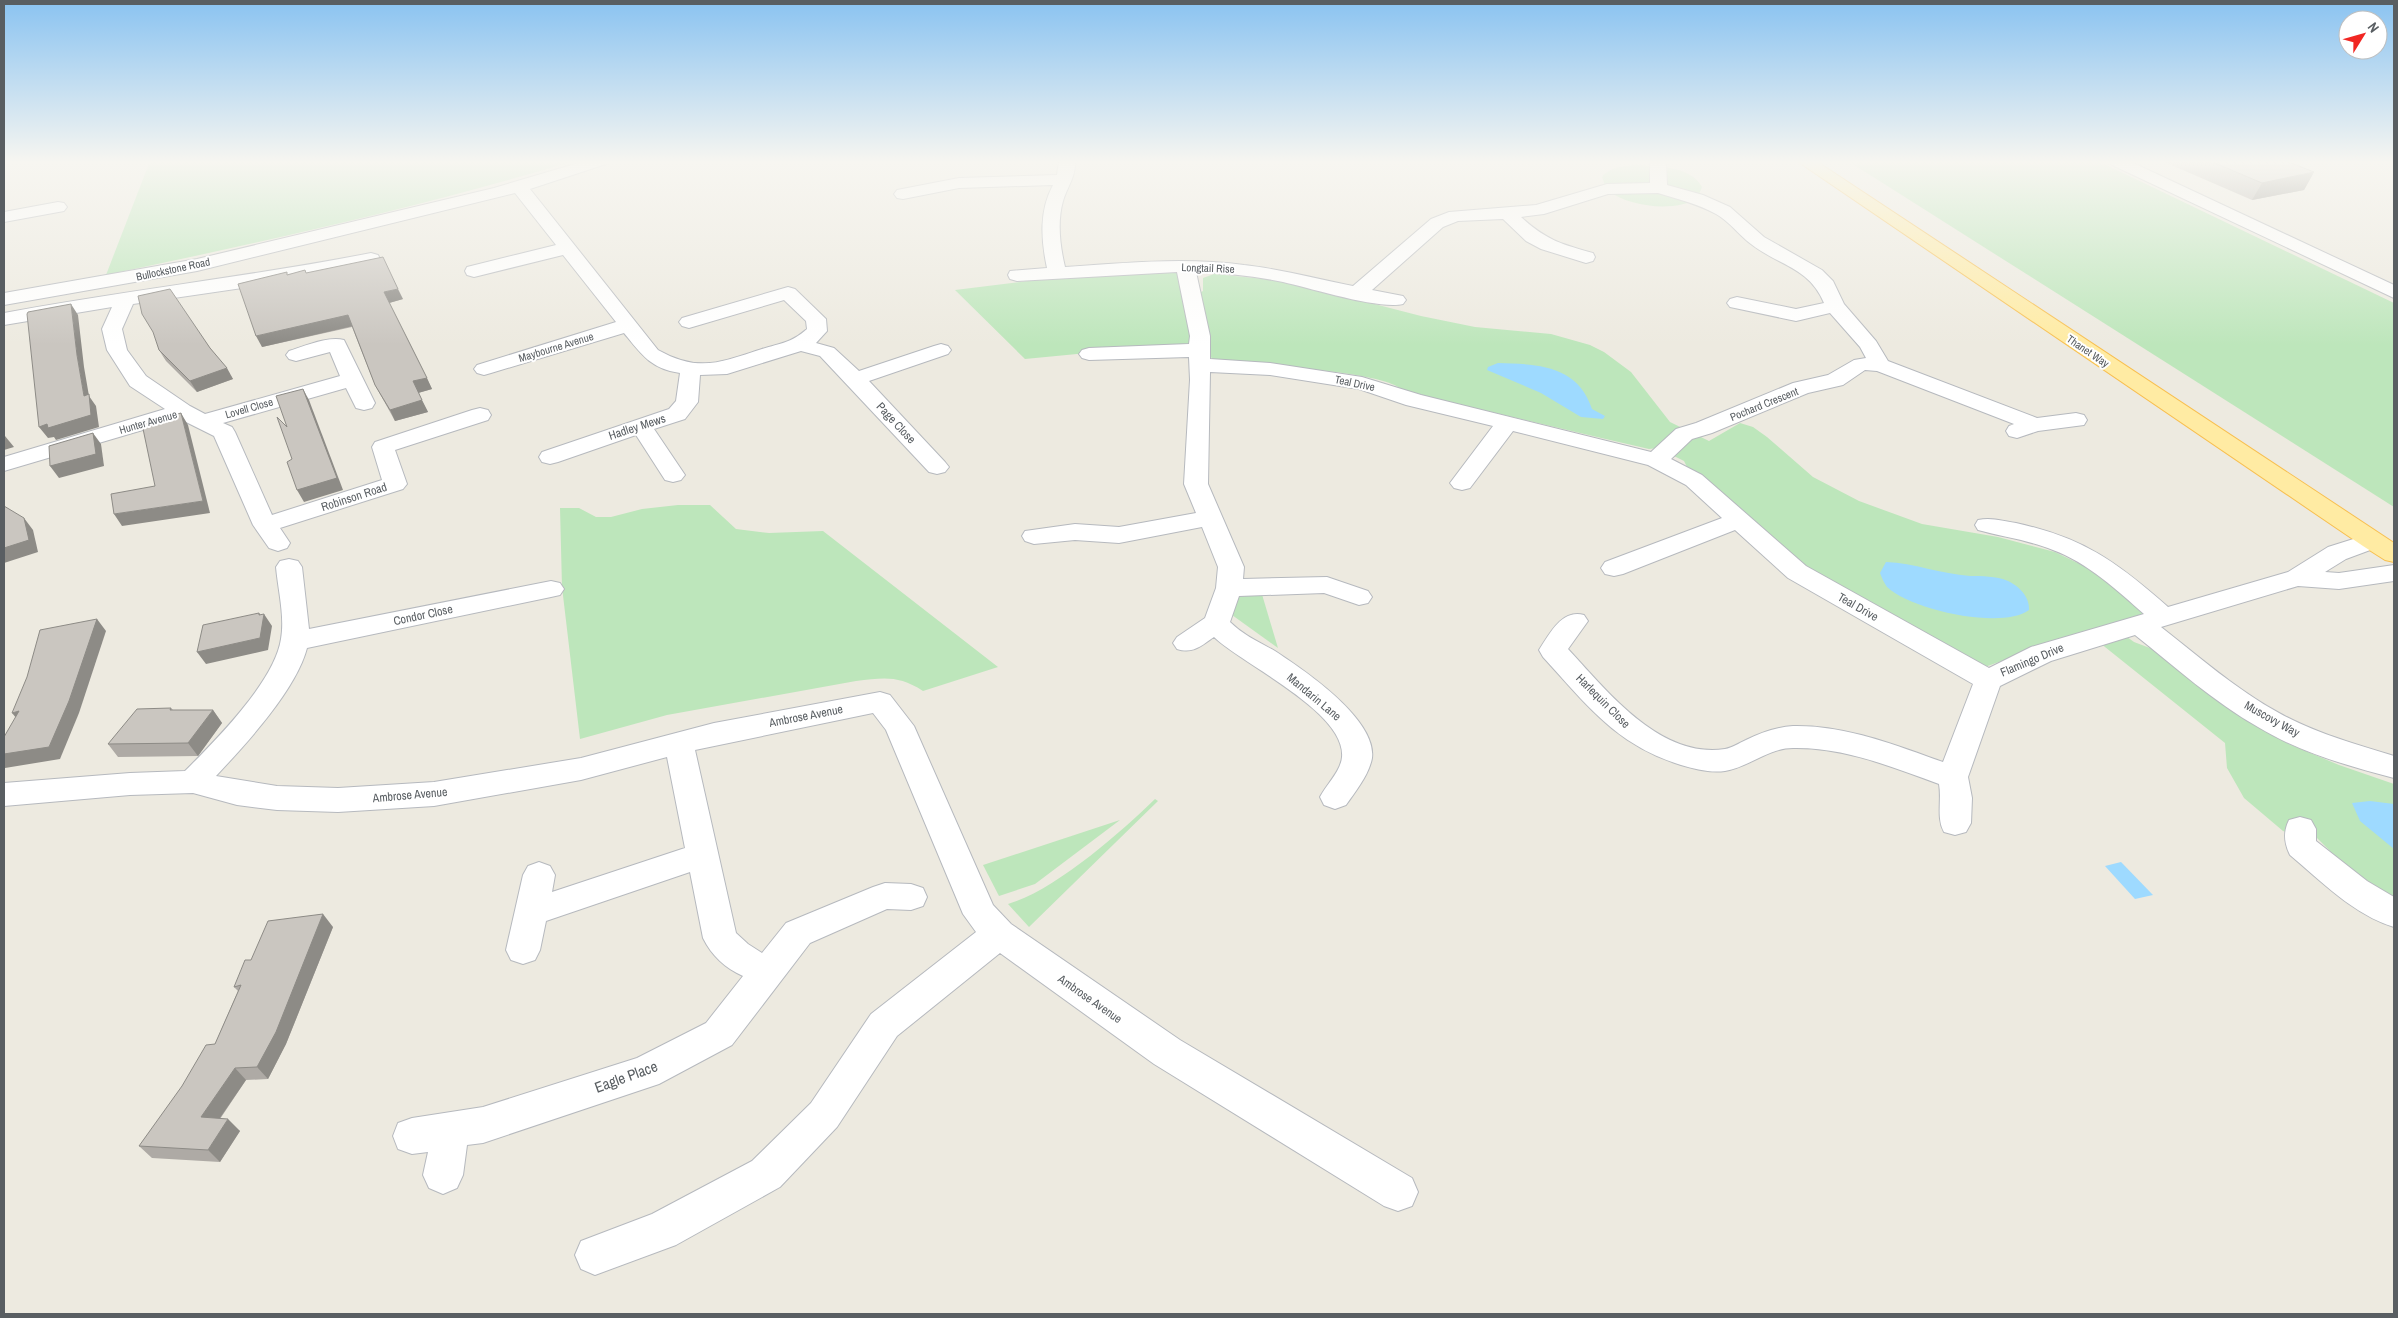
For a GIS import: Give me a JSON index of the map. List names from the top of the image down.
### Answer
{
  "streets": {
    "main road": ["Thanet Way"],
    "street": [
      "Longtail Rise",
      "Bullockstone Road",
      "Maybourne Avenue",
      "Teal Drive",
      "Pochard Crescent",
      "Lovell Close",
      "Hunter Avenue",
      "Page Close",
      "Hadley Mews",
      "Robinson Road",
      "Condor Close",
      "Flamingo Drive",
      "Mandarin Lane",
      "Harlequin Close",
      "Ambrose Avenue",
      "Muscovy Way",
      "Eagle Place"
    ]
  },
  "crossings": [
    ["Thanet Way", "Flamingo Drive"],
    ["Teal Drive", "Pochard Crescent"],
    ["Teal Drive", "Flamingo Drive"],
    ["Flamingo Drive", "Harlequin Close"],
    ["Flamingo Drive", "Muscovy Way"]
  ],
  "north": "top right"
}
